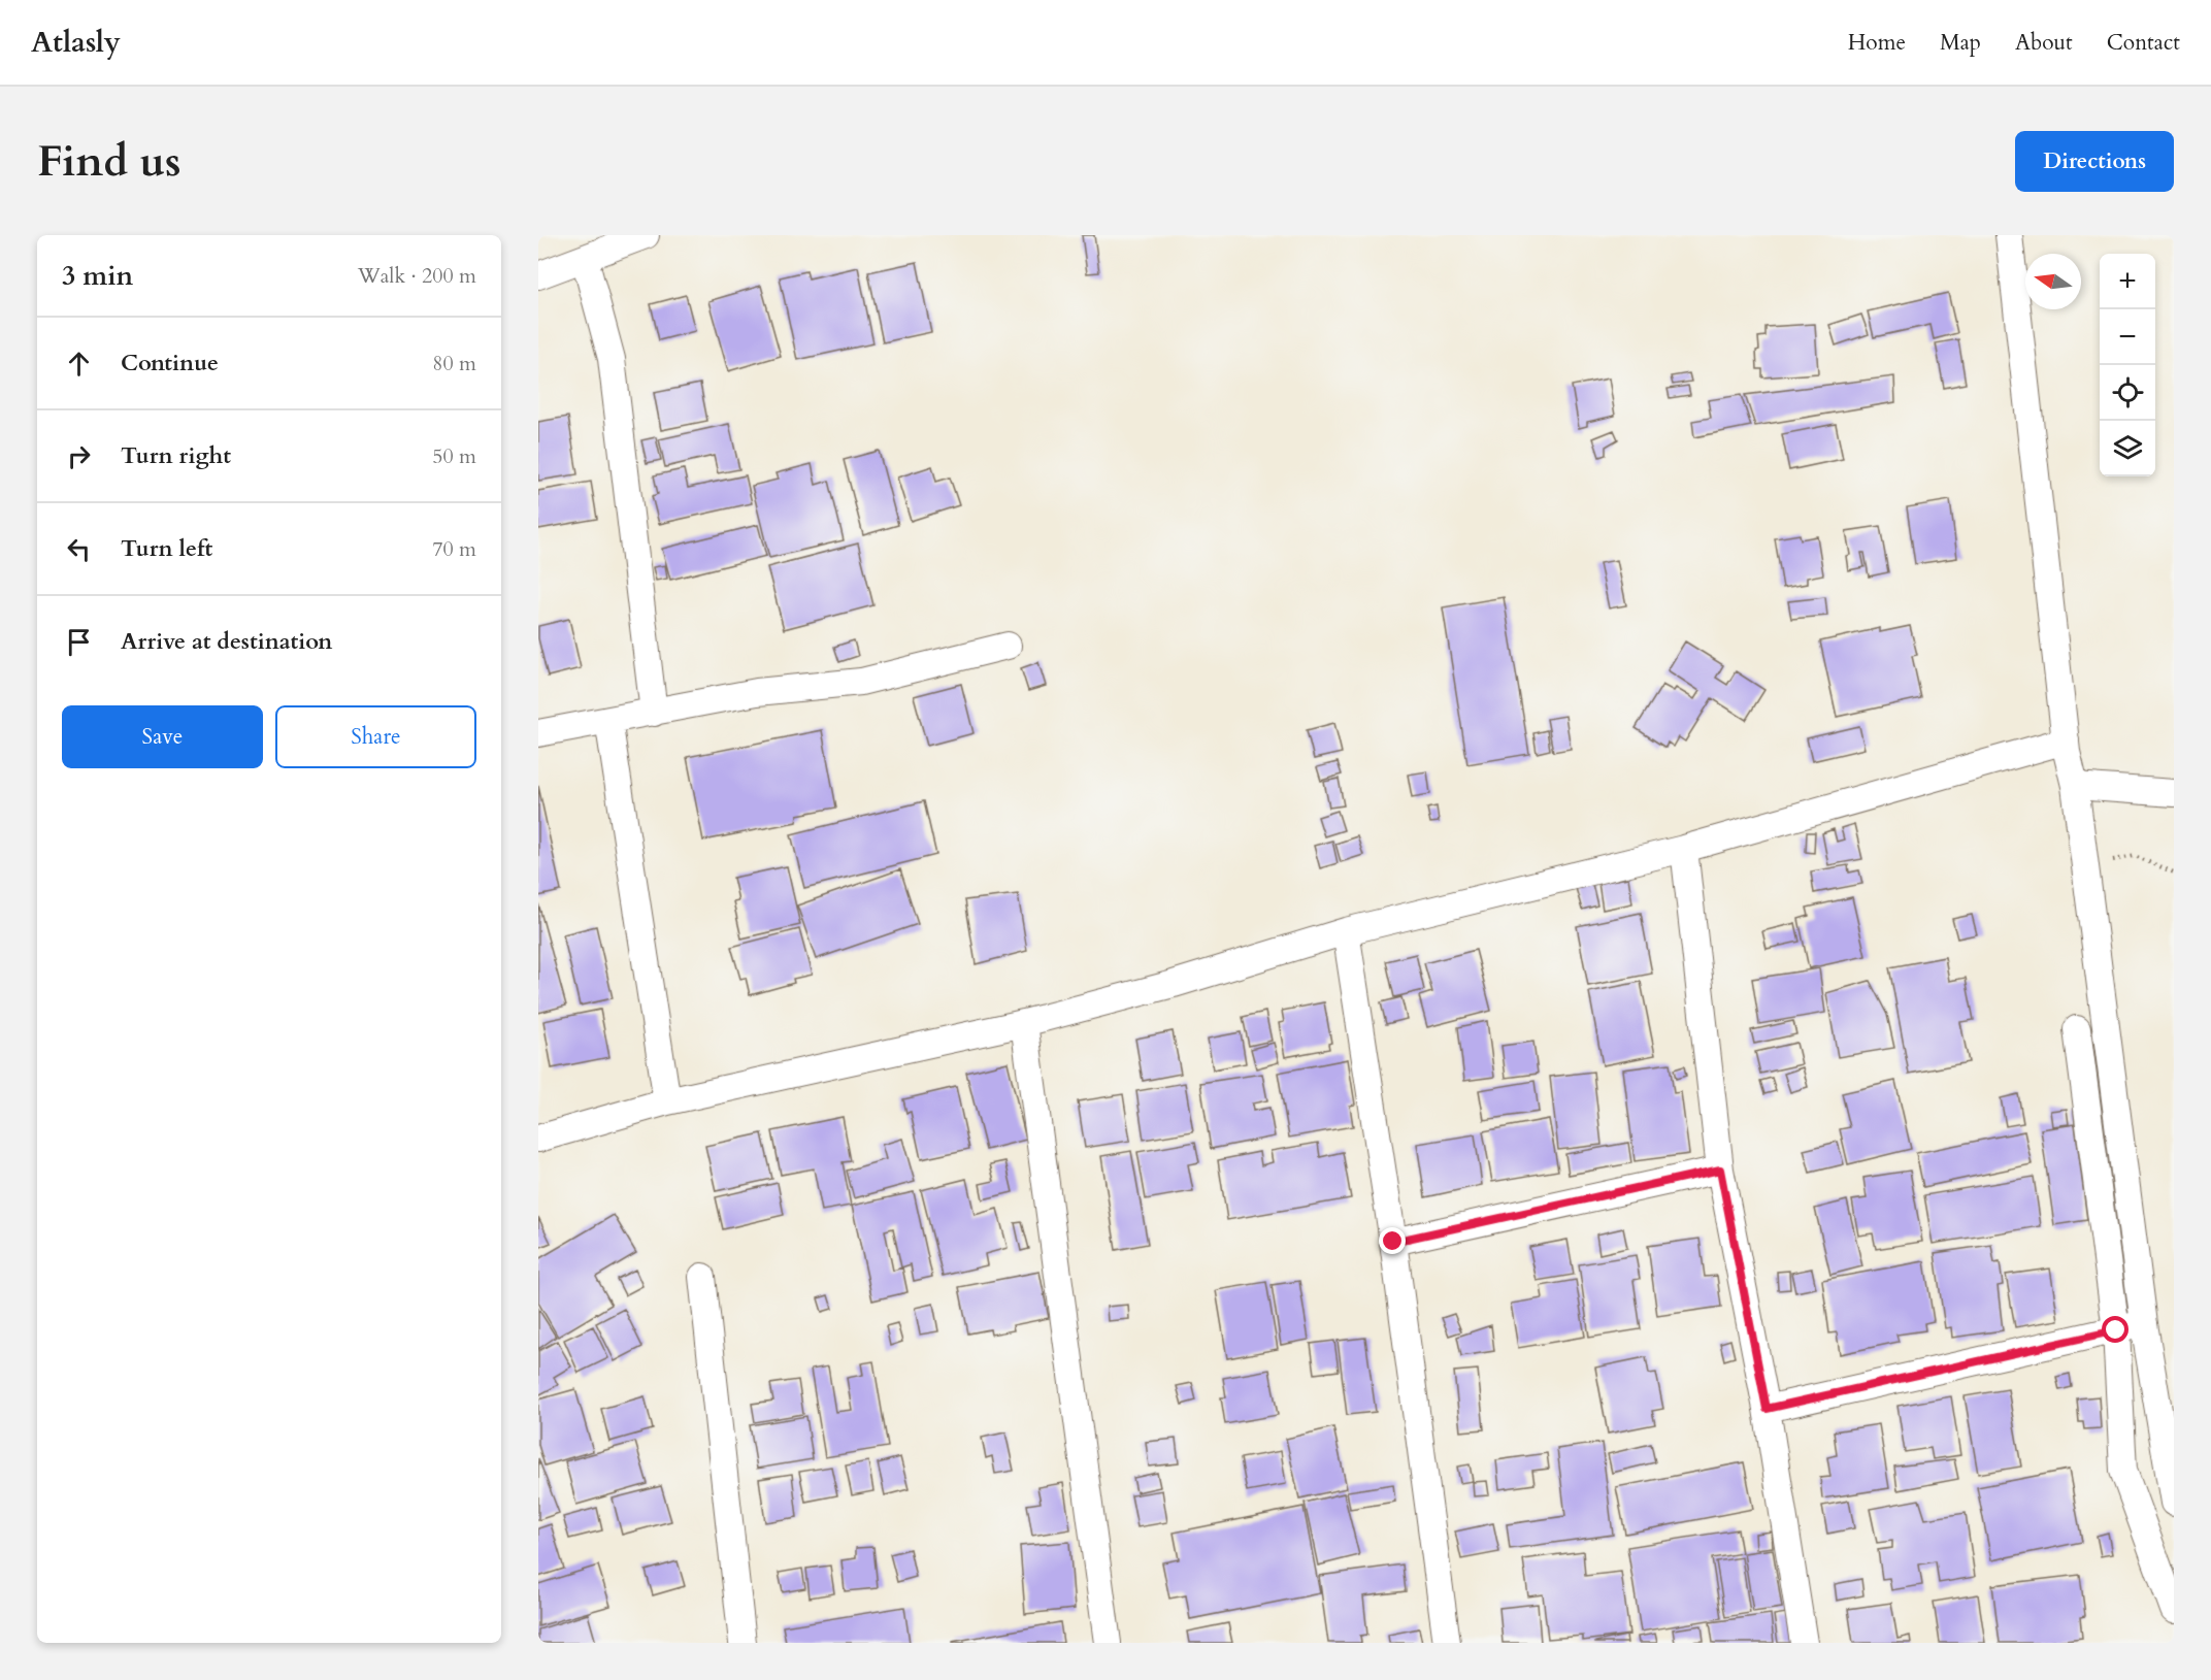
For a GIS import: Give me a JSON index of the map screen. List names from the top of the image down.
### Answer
{
  "north": "left",
  "page": {
    "header": "Atlasly",
    "nav": [
      "Home",
      "Map",
      "About",
      "Contact"
    ],
    "buttons": [
      "Directions",
      ["Save", "Share"]
    ],
    "title": "Find us",
    "heading": ["3 min", "Walk · 200 m"],
    "map_buttons": ["+", "−"],
    "list": [
      ["Continue", "80 m"],
      ["Turn right", "50 m"],
      ["Turn left", "70 m"],
      "Arrive at destination"
    ]
  }
}
